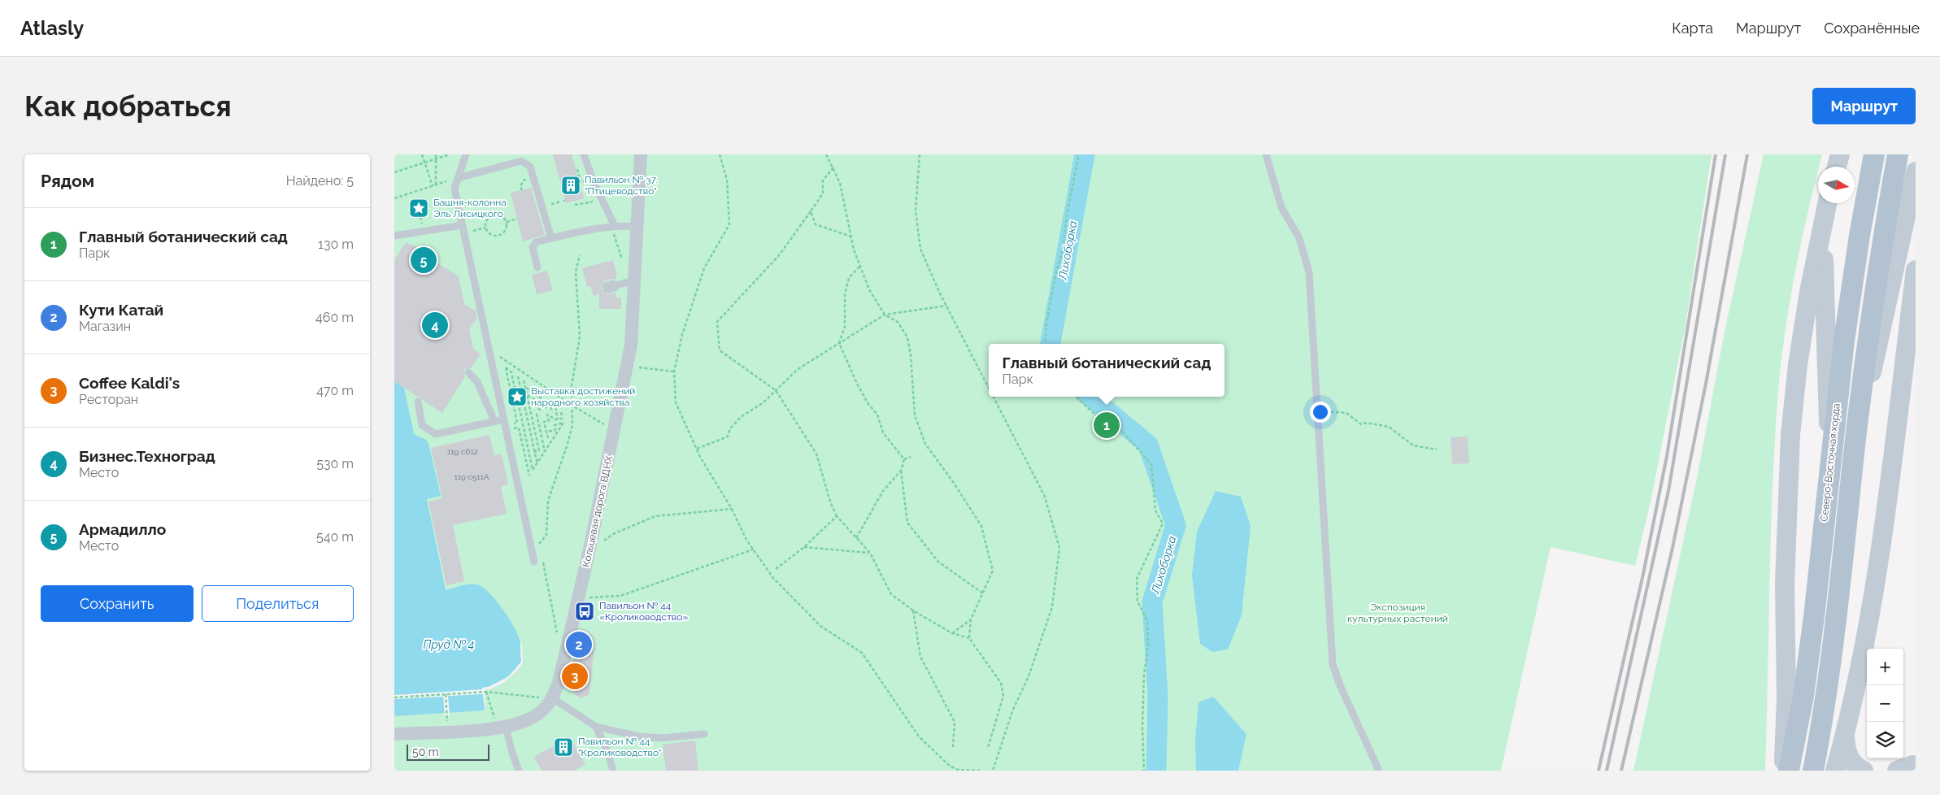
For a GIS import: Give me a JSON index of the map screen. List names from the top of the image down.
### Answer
{
  "streets": {
    "main road": ["Северо-Восточная хорда"],
    "street": ["Кольцевая дорога ВДНХ"]
  },
  "water": ["Лихоборка", "Пруд № 4"],
  "parks": ["Экспозиция культурных растений"],
  "places": {
    "building": ["Павильон № 37. \"Птицеводство\"", "Павильон № 44. \"Кролиководство\""],
    "place": ["Башня-колонна Эль Лисицкого", "Выставка достижений народного хозяйства"],
    "bus stop": ["Павильон № 44 «Кролиководство»"]
  },
  "house_numbers": ["119 с612", "119 с511А"],
  "scale_bar": "50 m",
  "north": "right",
  "page": {
    "header": "Atlasly",
    "nav": ["Карта", "Маршрут", "Сохранённые"],
    "buttons": [
      "Маршрут",
      ["Сохранить", "Поделиться"]
    ],
    "title": "Как добраться",
    "heading": ["Рядом", "Найдено: 5"],
    "list": [
      {
        "mark": "1",
        "name": "Главный ботанический сад",
        "note": "Парк",
        "value": "130 m"
      },
      {
        "mark": "2",
        "name": "Кути Катай",
        "note": "Магазин",
        "value": "460 m"
      },
      {
        "mark": "3",
        "name": "Coffee Kaldi's",
        "note": "Ресторан",
        "value": "470 m"
      },
      {
        "mark": "4",
        "name": "Бизнес.Техноград",
        "note": "Место",
        "value": "530 m"
      },
      {
        "mark": "5",
        "name": "Армадилло",
        "note": "Место",
        "value": "540 m"
      }
    ],
    "pins": [
      "5",
      "4",
      "1",
      "2",
      "3"
    ],
    "popup": ["Главный ботанический сад", "Парк"],
    "map_buttons": ["+", "−"],
    "scale": "50 m"
  }
}
